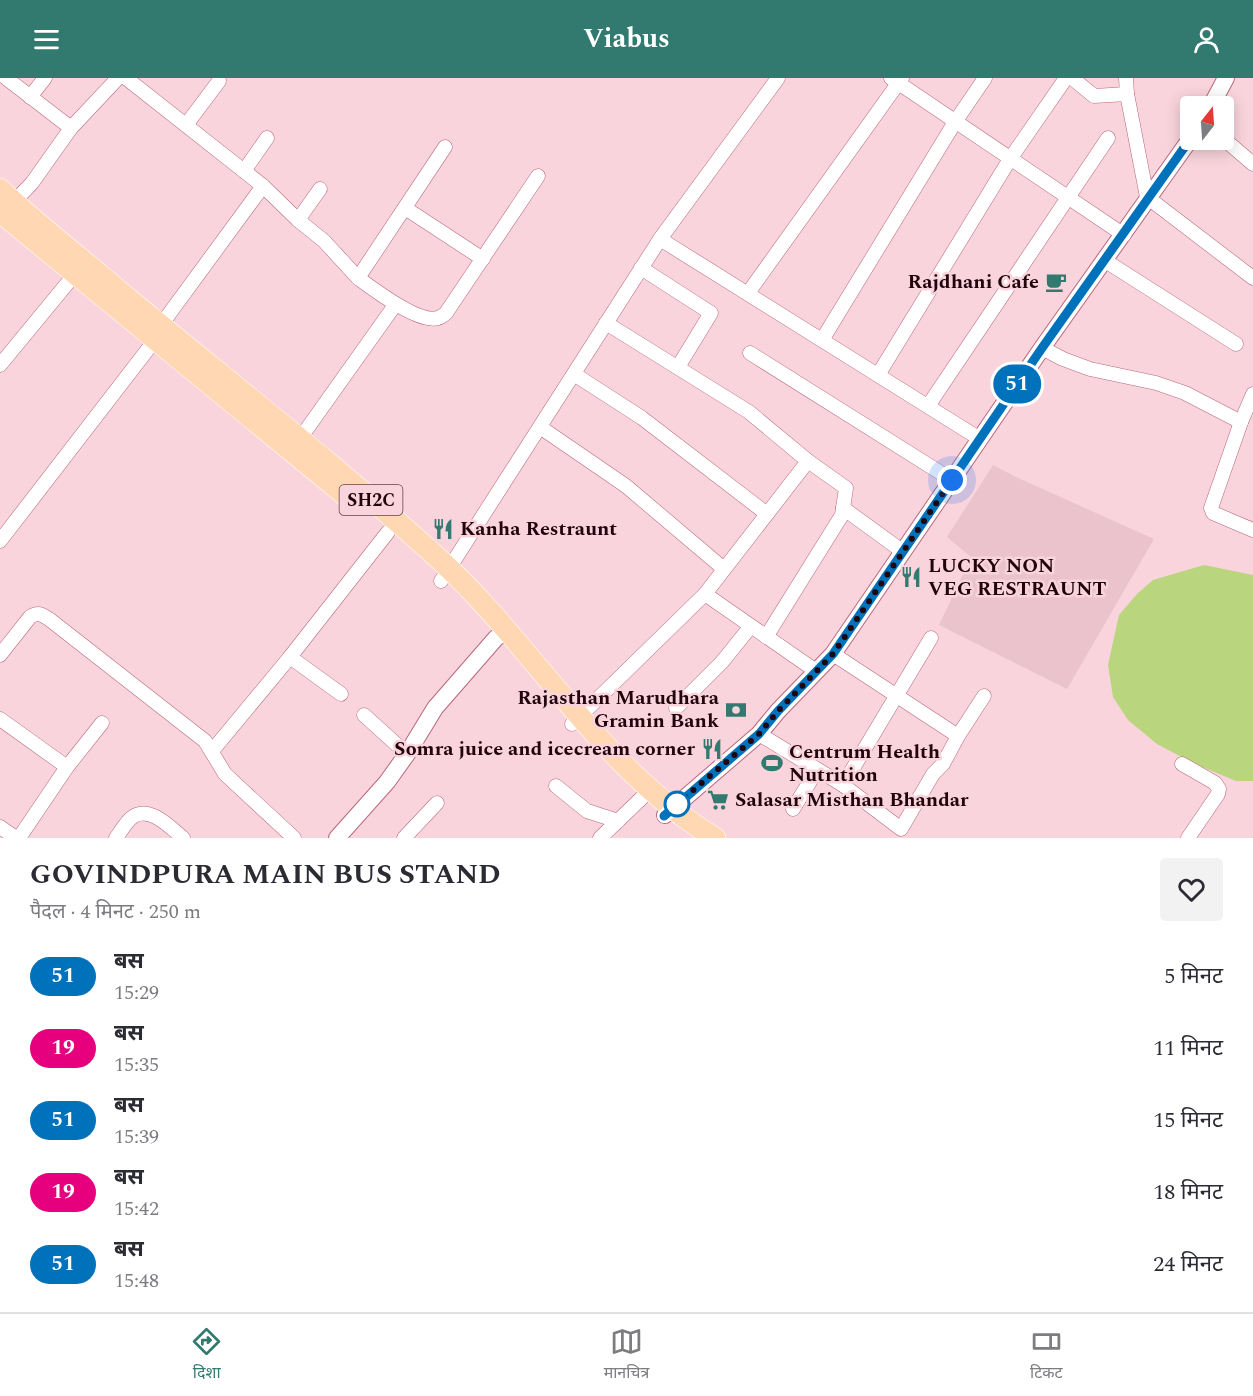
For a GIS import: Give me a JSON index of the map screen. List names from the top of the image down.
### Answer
{
  "streets": {
    "main road": ["SH2C"]
  },
  "places": {
    "cafe": ["Rajdhani Cafe"],
    "restaurant": ["Kanha Restraunt", "LUCKY NON VEG RESTRAUNT", "Somra juice and icecream corner"],
    "bank": ["Rajasthan Marudhara Gramin Bank"],
    "sports": ["Centrum Health Nutrition"],
    "supermarket": ["Salasar Misthan Bhandar"]
  },
  "lines": ["bus line 51"],
  "north": "top",
  "page": {
    "header": "Viabus",
    "on_map": "51",
    "heading": ["GOVINDPURA MAIN BUS STAND", "पैदल · 4 मिनट · 250 m"],
    "list": [
      {
        "mark": "51",
        "name": "बस",
        "note": "15:29",
        "value": "5 मिनट"
      },
      {
        "mark": "19",
        "name": "बस",
        "note": "15:35",
        "value": "11 मिनट"
      },
      {
        "mark": "51",
        "name": "बस",
        "note": "15:39",
        "value": "15 मिनट"
      },
      {
        "mark": "19",
        "name": "बस",
        "note": "15:42",
        "value": "18 मिनट"
      },
      {
        "mark": "51",
        "name": "बस",
        "note": "15:48",
        "value": "24 मिनट"
      }
    ],
    "tabs": ["दिशा", "मानचित्र", "टिकट"]
  }
}
